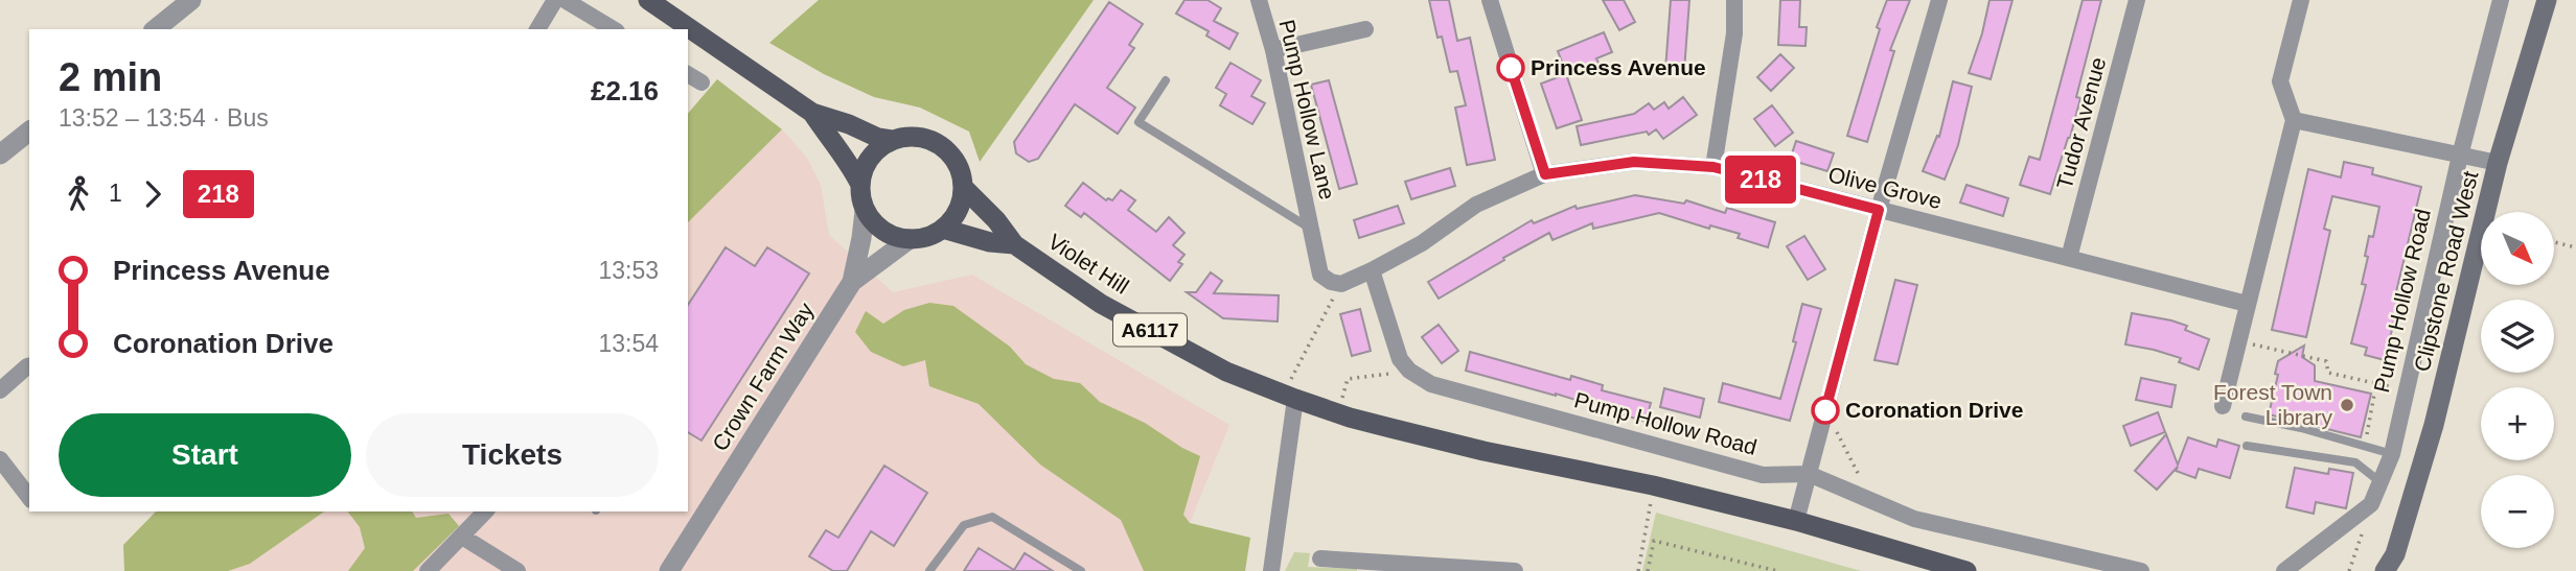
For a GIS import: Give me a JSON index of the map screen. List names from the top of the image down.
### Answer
{
  "streets": {
    "main road": ["Violet Hill", "Clipstone Road West", "A6117"],
    "street": [
      "Pump Hollow Lane",
      "Tudor Avenue",
      "Olive Grove",
      "Pump Hollow Road",
      "Crown Farm Way"
    ]
  },
  "crossings": [
    ["Tudor Avenue", "Olive Grove"],
    ["Violet Hill", "A6117"],
    ["Violet Hill", "Crown Farm Way"],
    ["A6117", "Crown Farm Way"]
  ],
  "places": ["Princess Avenue", "Forest Town Library", "Coronation Drive"],
  "lines": ["bus line 218"],
  "north": "bottom right",
  "page": {
    "on_map": "218",
    "heading": ["2 min", "13:52 – 13:54 · Bus", "£2.16"],
    "legs": ["1", "218"],
    "map_buttons": ["+", "−"],
    "list": [
      {
        "name": "Princess Avenue",
        "value": "13:53"
      },
      {
        "name": "Coronation Drive",
        "value": "13:54"
      }
    ],
    "buttons": ["Start", "Tickets"]
  }
}
